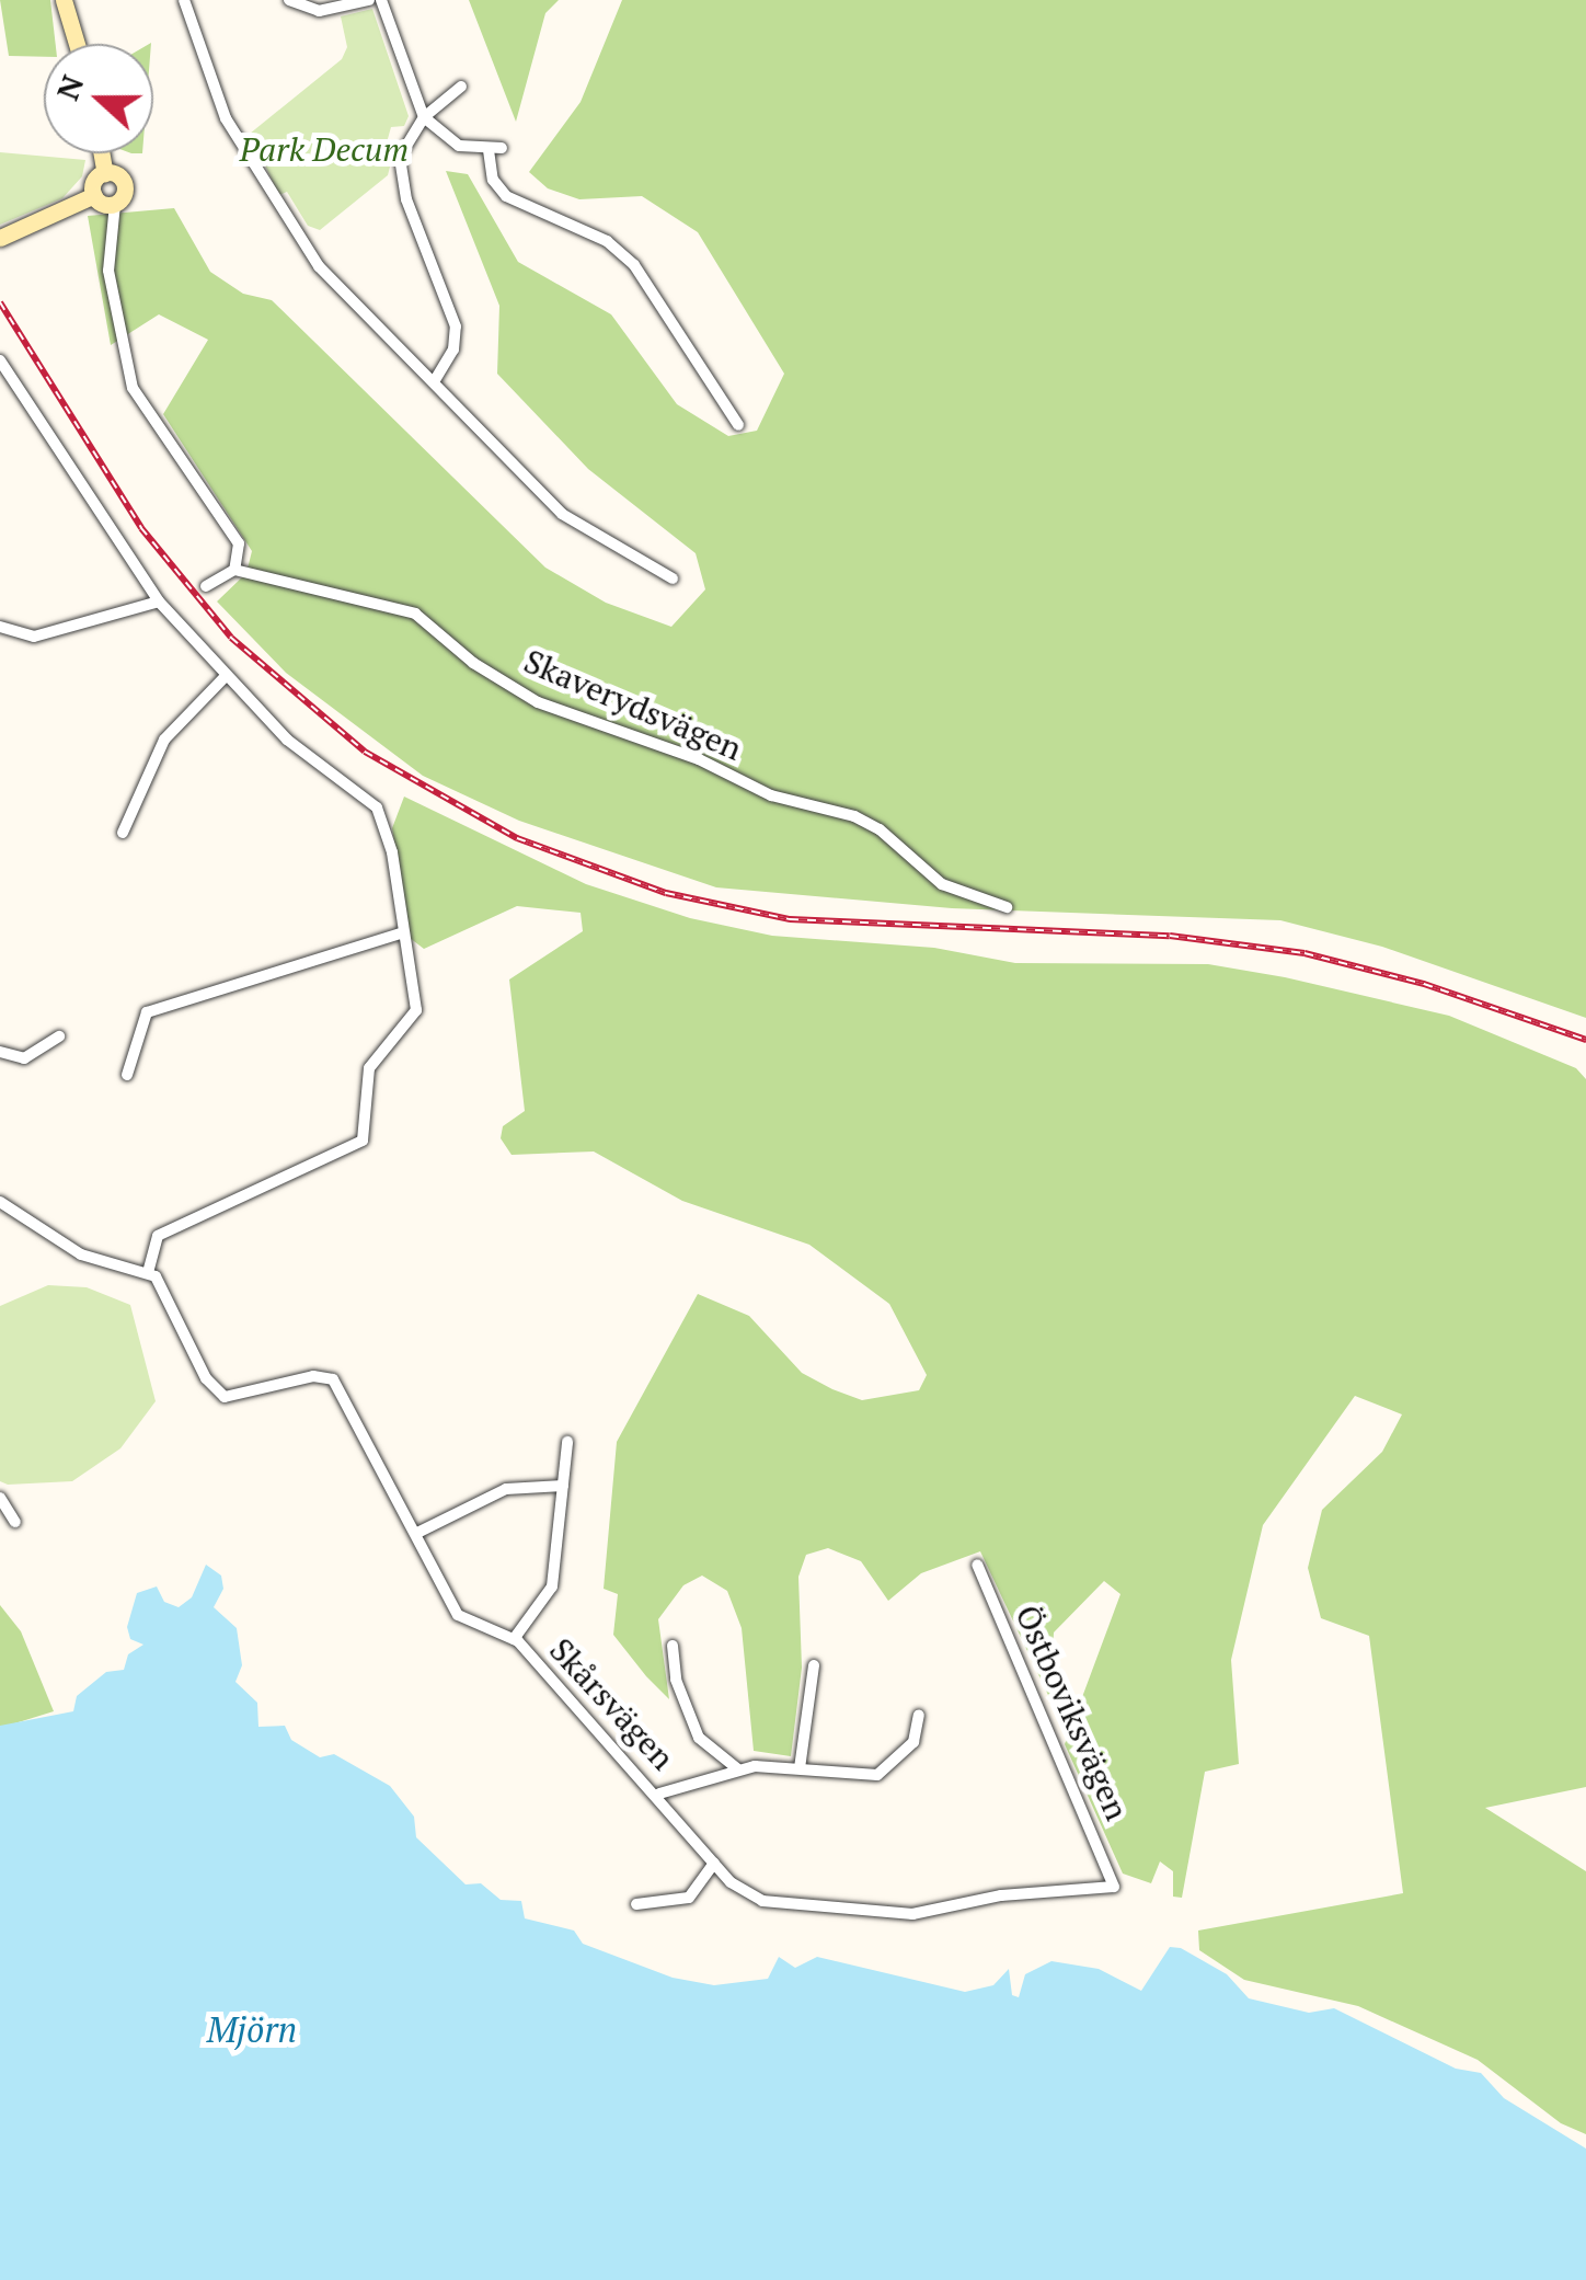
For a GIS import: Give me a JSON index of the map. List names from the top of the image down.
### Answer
{
  "streets": {
    "street": ["Skaverydsvägen", "Skårsvägen", "Östboviksvägen"]
  },
  "crossings": [
    ["Skårsvägen", "Östboviksvägen"]
  ],
  "water": ["Mjörn"],
  "parks": ["Park Decum"],
  "north": "left"
}
